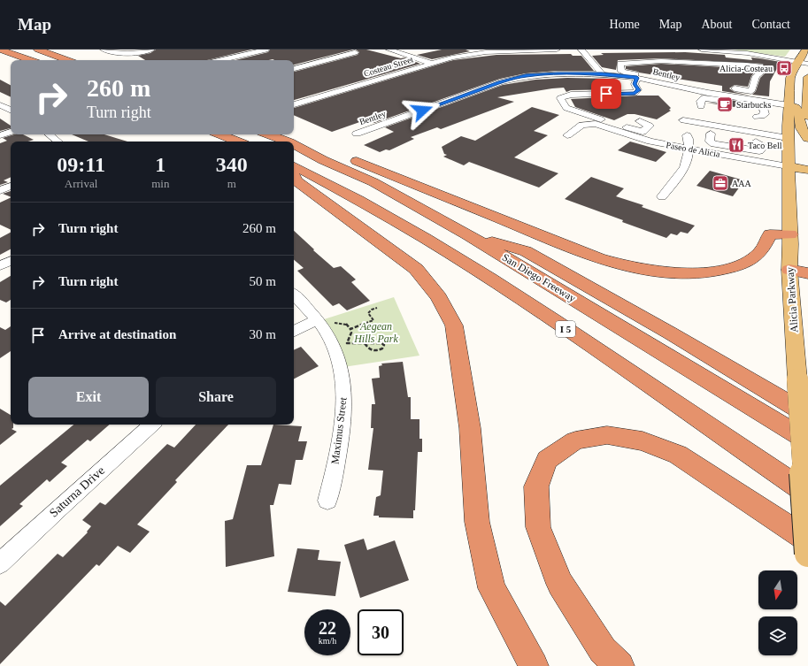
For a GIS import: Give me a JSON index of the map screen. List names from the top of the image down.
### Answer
{
  "streets": {
    "highway": ["San Diego Freeway", "I 5"],
    "main road": ["Alicia Parkway"],
    "street": [
      "Costeau Street",
      "Bentley",
      "Paseo de Alicia",
      "Maximus Street",
      "Saturna Drive"
    ]
  },
  "crossings": [
    ["Bentley", "Alicia Parkway"],
    ["Paseo de Alicia", "Alicia Parkway"]
  ],
  "parks": ["Aegean Hills Park"],
  "places": {
    "bus stop": ["Alicia-Costeau"],
    "cafe": ["Starbucks"],
    "restaurant": ["Taco Bell"],
    "office": ["AAA"]
  },
  "north": "bottom",
  "page": {
    "header": "Map",
    "nav": [
      "Home",
      "Map",
      "About",
      "Contact"
    ],
    "turn": ["260 m", "Turn right"],
    "eta": [
      "09:11",
      "Arrival",
      "1",
      "min",
      "340",
      "m"
    ],
    "list": [
      {
        "name": "Turn right",
        "value": "260 m"
      },
      {
        "name": "Turn right",
        "value": "50 m"
      },
      {
        "name": "Arrive at destination",
        "value": "30 m"
      }
    ],
    "buttons": ["Exit", "Share"],
    "speed": "22 km/h",
    "limit": "30"
  }
}
